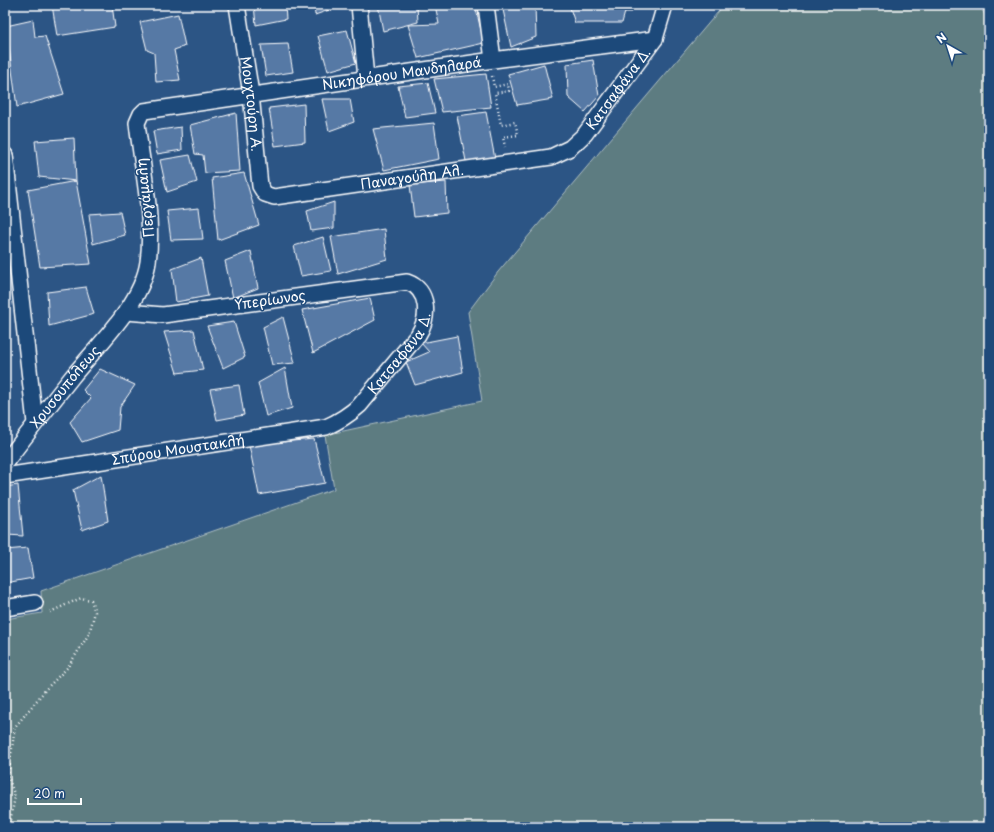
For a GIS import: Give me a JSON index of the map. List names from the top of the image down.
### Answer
{
  "streets": {
    "street": [
      "Νικηφόρου Μανδηλαρά",
      "Κατσαφάνα Δ.",
      "Μουχτούρη Α.",
      "Παναγούλη Αλ.",
      "Περγάμαλη",
      "Υπερίωνος",
      "Χρυσουπόλεως",
      "Σπύρου Μουστακλή"
    ]
  },
  "crossings": [
    ["Νικηφόρου Μανδηλαρά", "Κατσαφάνα Δ."],
    ["Νικηφόρου Μανδηλαρά", "Μουχτούρη Α."],
    ["Νικηφόρου Μανδηλαρά", "Περγάμαλη"],
    ["Κατσαφάνα Δ.", "Παναγούλη Αλ."],
    ["Κατσαφάνα Δ.", "Υπερίωνος"],
    ["Κατσαφάνα Δ.", "Σπύρου Μουστακλή"],
    ["Μουχτούρη Α.", "Παναγούλη Αλ."],
    ["Περγάμαλη", "Υπερίωνος"],
    ["Περγάμαλη", "Χρυσουπόλεως"],
    ["Υπερίωνος", "Χρυσουπόλεως"]
  ],
  "scale_bar": "20 m",
  "north": "top left"
}
